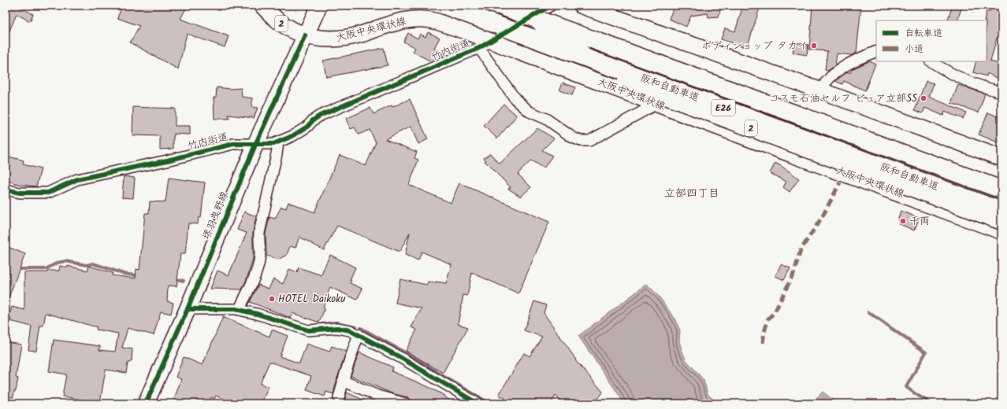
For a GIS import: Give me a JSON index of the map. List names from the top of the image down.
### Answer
{
  "streets": {
    "highway": ["阪和自動車道", "E26"],
    "main road": ["2", "大阪中央環状線", "堺羽曳野線"],
    "street": ["竹内街道"]
  },
  "crossings": [
    ["大阪中央環状線", "竹内街道"],
    ["大阪中央環状線", "堺羽曳野線"],
    ["竹内街道", "堺羽曳野線"]
  ],
  "districts": ["立部四丁目"],
  "places": [
    "ボディショップ タカイ",
    "コスモ石油セルフ ピュア立部SS",
    "千両",
    "HOTEL Daikoku"
  ],
  "legend": ["自転車道", "小道"]
}
